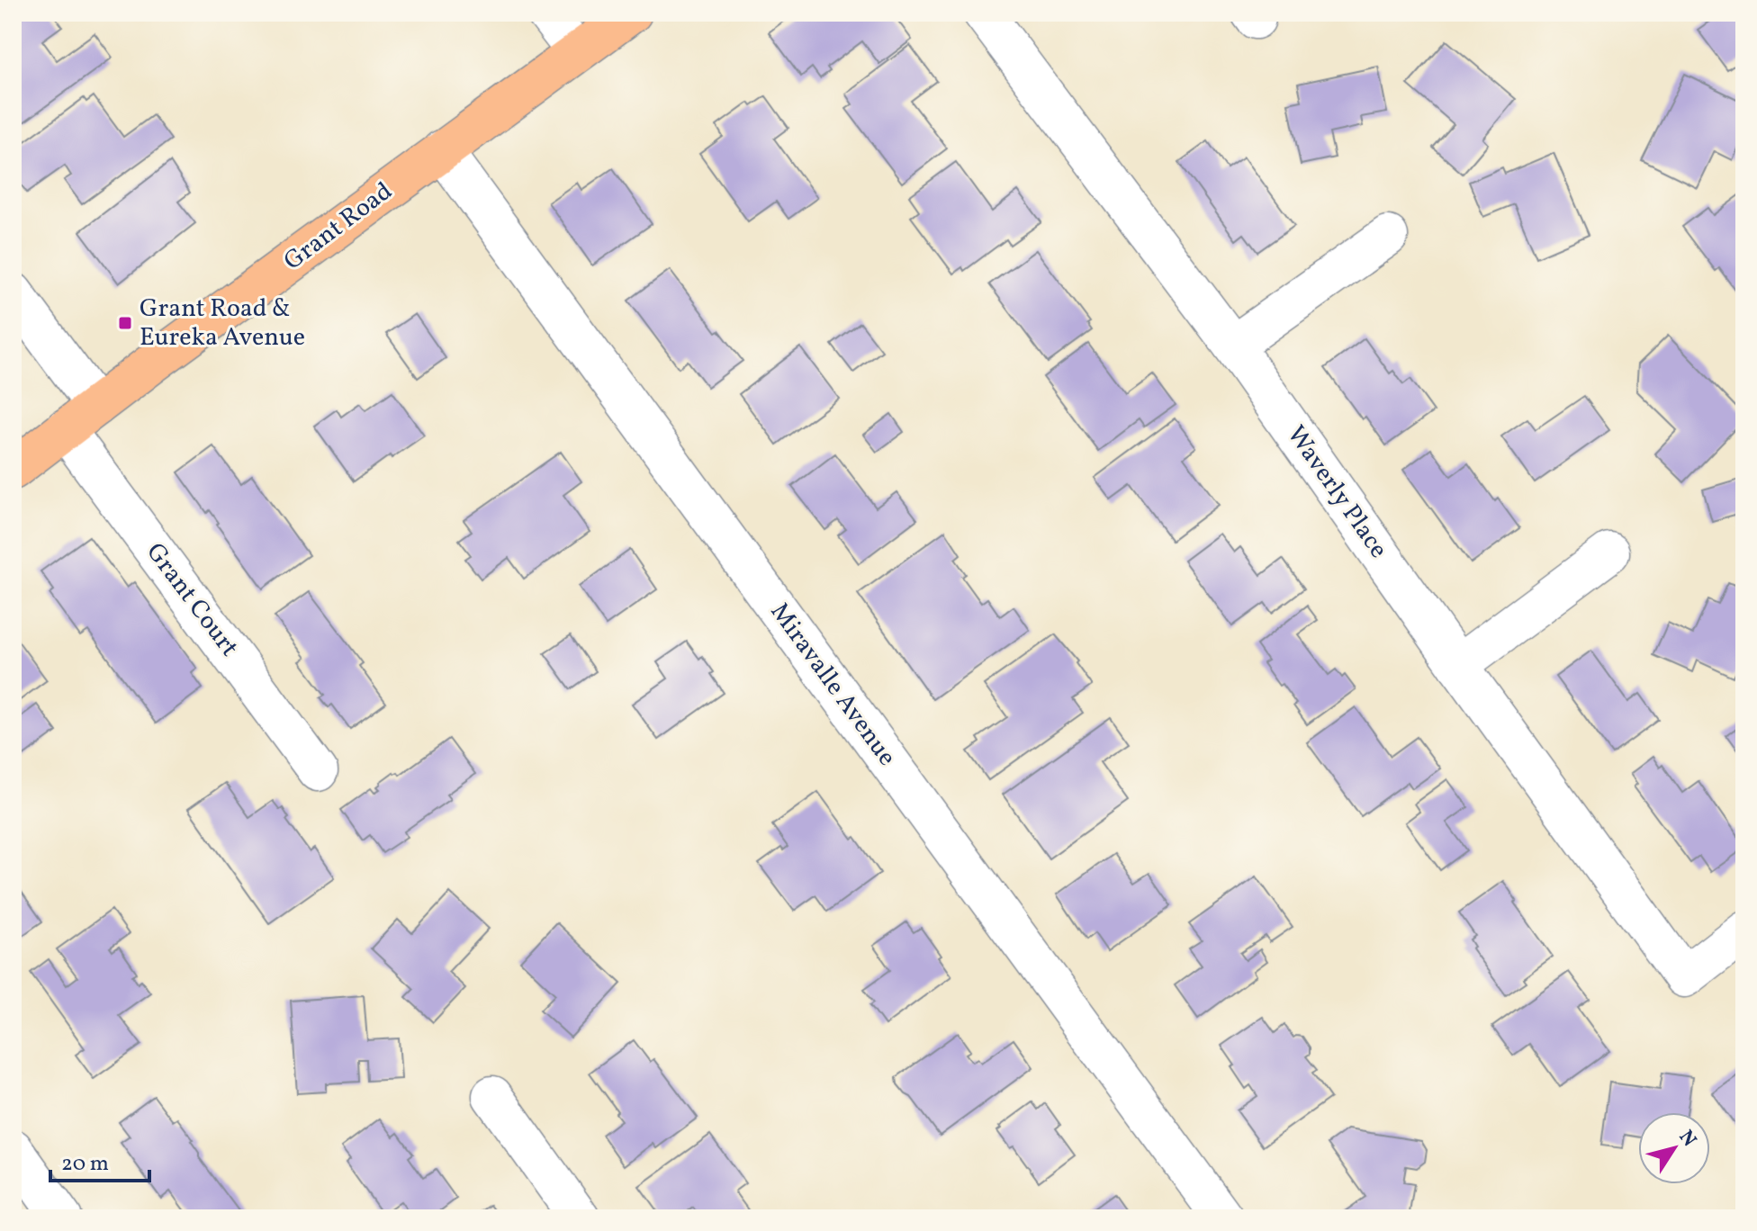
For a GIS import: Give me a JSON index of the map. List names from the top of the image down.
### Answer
{
  "streets": {
    "main road": ["Grant Road"],
    "street": ["Waverly Place", "Grant Court", "Miravalle Avenue"]
  },
  "crossings": [
    ["Grant Road", "Grant Court"],
    ["Grant Road", "Miravalle Avenue"]
  ],
  "places": {
    "transit": ["Grant Road & Eureka Avenue"]
  },
  "scale_bar": "20 m",
  "north": "top right"
}
